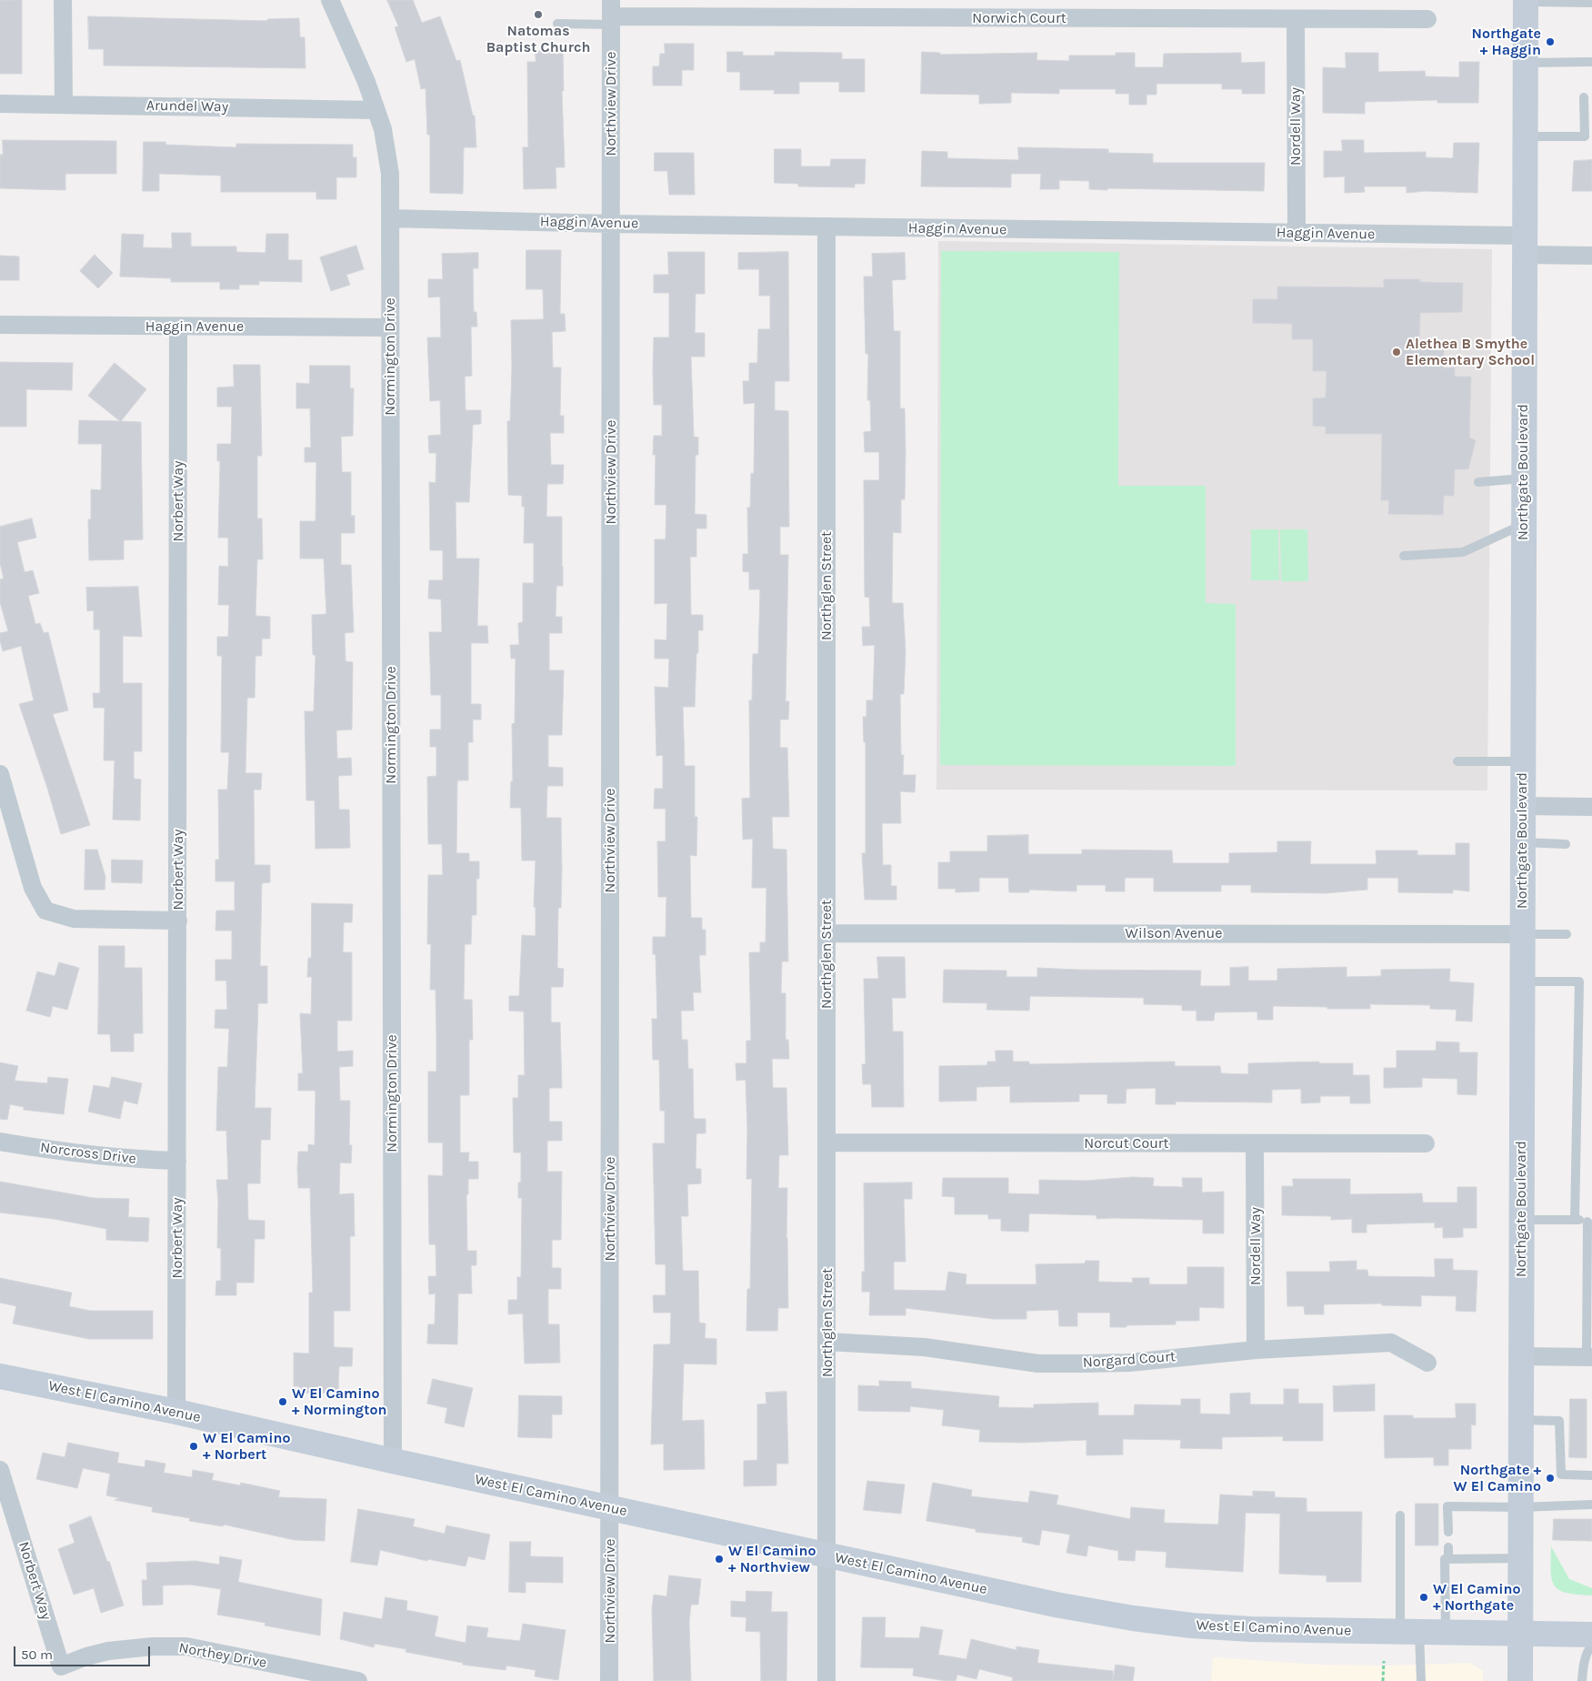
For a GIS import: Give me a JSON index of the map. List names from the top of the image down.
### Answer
{
  "streets": {
    "main road": ["Northgate Boulevard", "West El Camino Avenue"],
    "street": [
      "Norwich Court",
      "Northview Drive",
      "Arundel Way",
      "Nordell Way",
      "Haggin Avenue",
      "Normington Drive",
      "Norbert Way",
      "Northglen Street",
      "Wilson Avenue",
      "Norcut Court",
      "Norcross Drive",
      "Norgard Court",
      "Northey Drive"
    ]
  },
  "crossings": [
    ["Norwich Court", "Northview Drive"],
    ["Norwich Court", "Nordell Way"],
    ["Northview Drive", "Haggin Avenue"],
    ["Northview Drive", "West El Camino Avenue"],
    ["Arundel Way", "Normington Drive"],
    ["Nordell Way", "Haggin Avenue"],
    ["Nordell Way", "Norcut Court"],
    ["Nordell Way", "Norgard Court"],
    ["Haggin Avenue", "Normington Drive"],
    ["Haggin Avenue", "Northgate Boulevard"],
    ["Haggin Avenue", "Norbert Way"],
    ["Haggin Avenue", "Northglen Street"],
    ["Normington Drive", "West El Camino Avenue"],
    ["Northgate Boulevard", "Wilson Avenue"],
    ["Northgate Boulevard", "West El Camino Avenue"],
    ["Norbert Way", "Norcross Drive"],
    ["Norbert Way", "West El Camino Avenue"],
    ["Norbert Way", "Northey Drive"],
    ["Northglen Street", "Wilson Avenue"],
    ["Northglen Street", "Norcut Court"],
    ["Northglen Street", "Norgard Court"],
    ["Northglen Street", "West El Camino Avenue"]
  ],
  "places": [
    "Natomas Baptist Church",
    "Northgate + Haggin",
    "Alethea B Smythe Elementary School",
    "W El Camino + Normington",
    "W El Camino + Norbert",
    "Northgate + W El Camino",
    "W El Camino + Northview",
    "W El Camino + Northgate"
  ],
  "scale_bar": "50 m"
}
